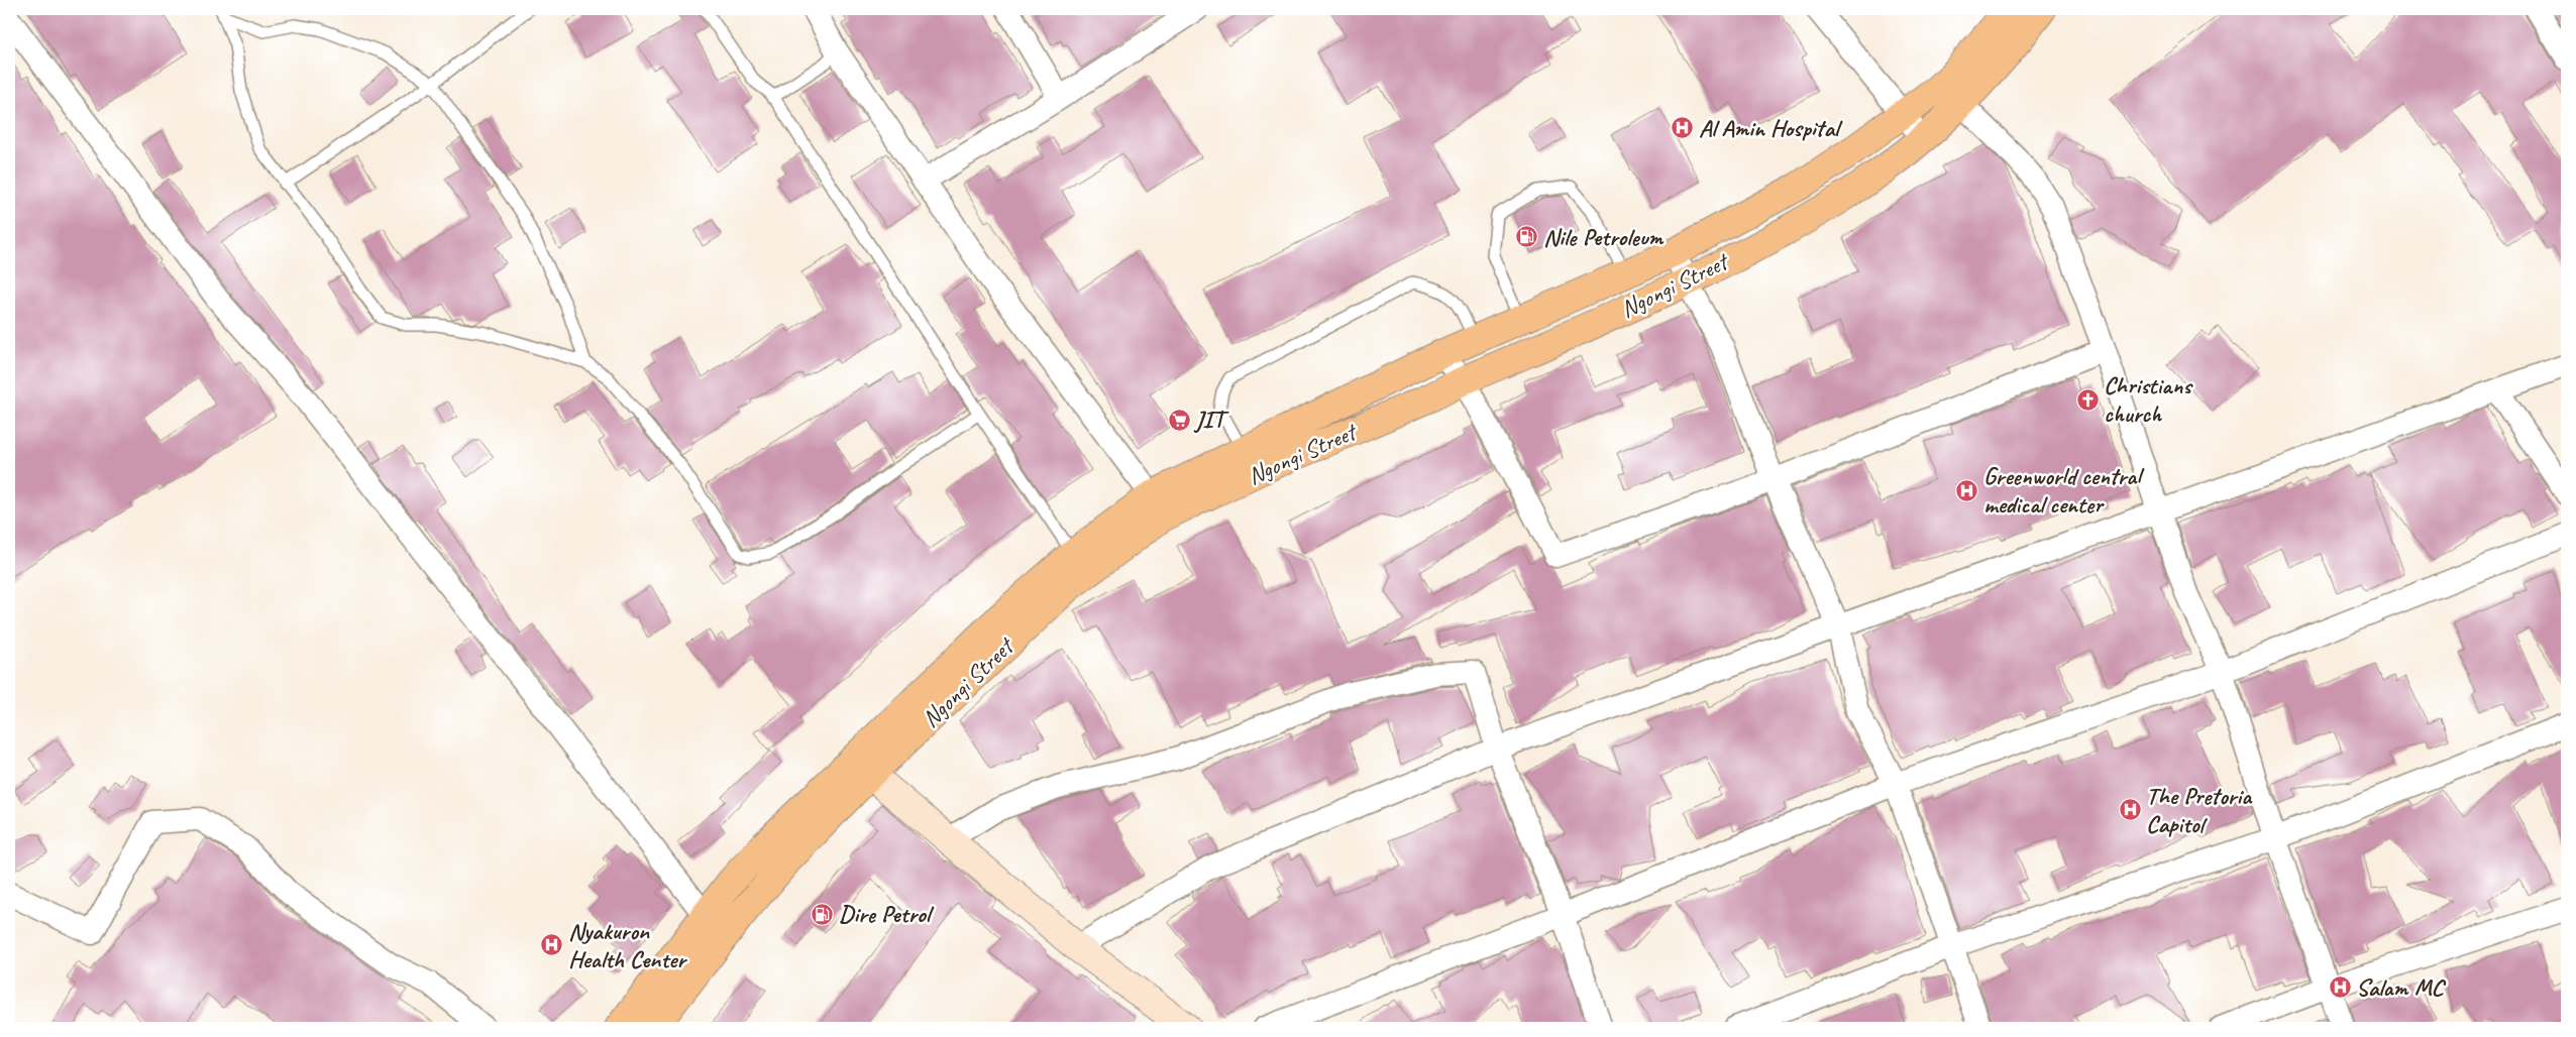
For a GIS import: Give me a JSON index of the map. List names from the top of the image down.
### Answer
{
  "streets": {
    "main road": ["Ngongi Street"]
  },
  "places": {
    "hospital": [
      "Al Amin Hospital",
      "Greenworld central medical center",
      "The Pretoria Capitol",
      "Nyakuron Health Center",
      "Salam MC"
    ],
    "fuel station": ["Nile Petroleum", "Dire Petrol"],
    "church": ["Christians church"],
    "supermarket": ["JIT"]
  }
}
